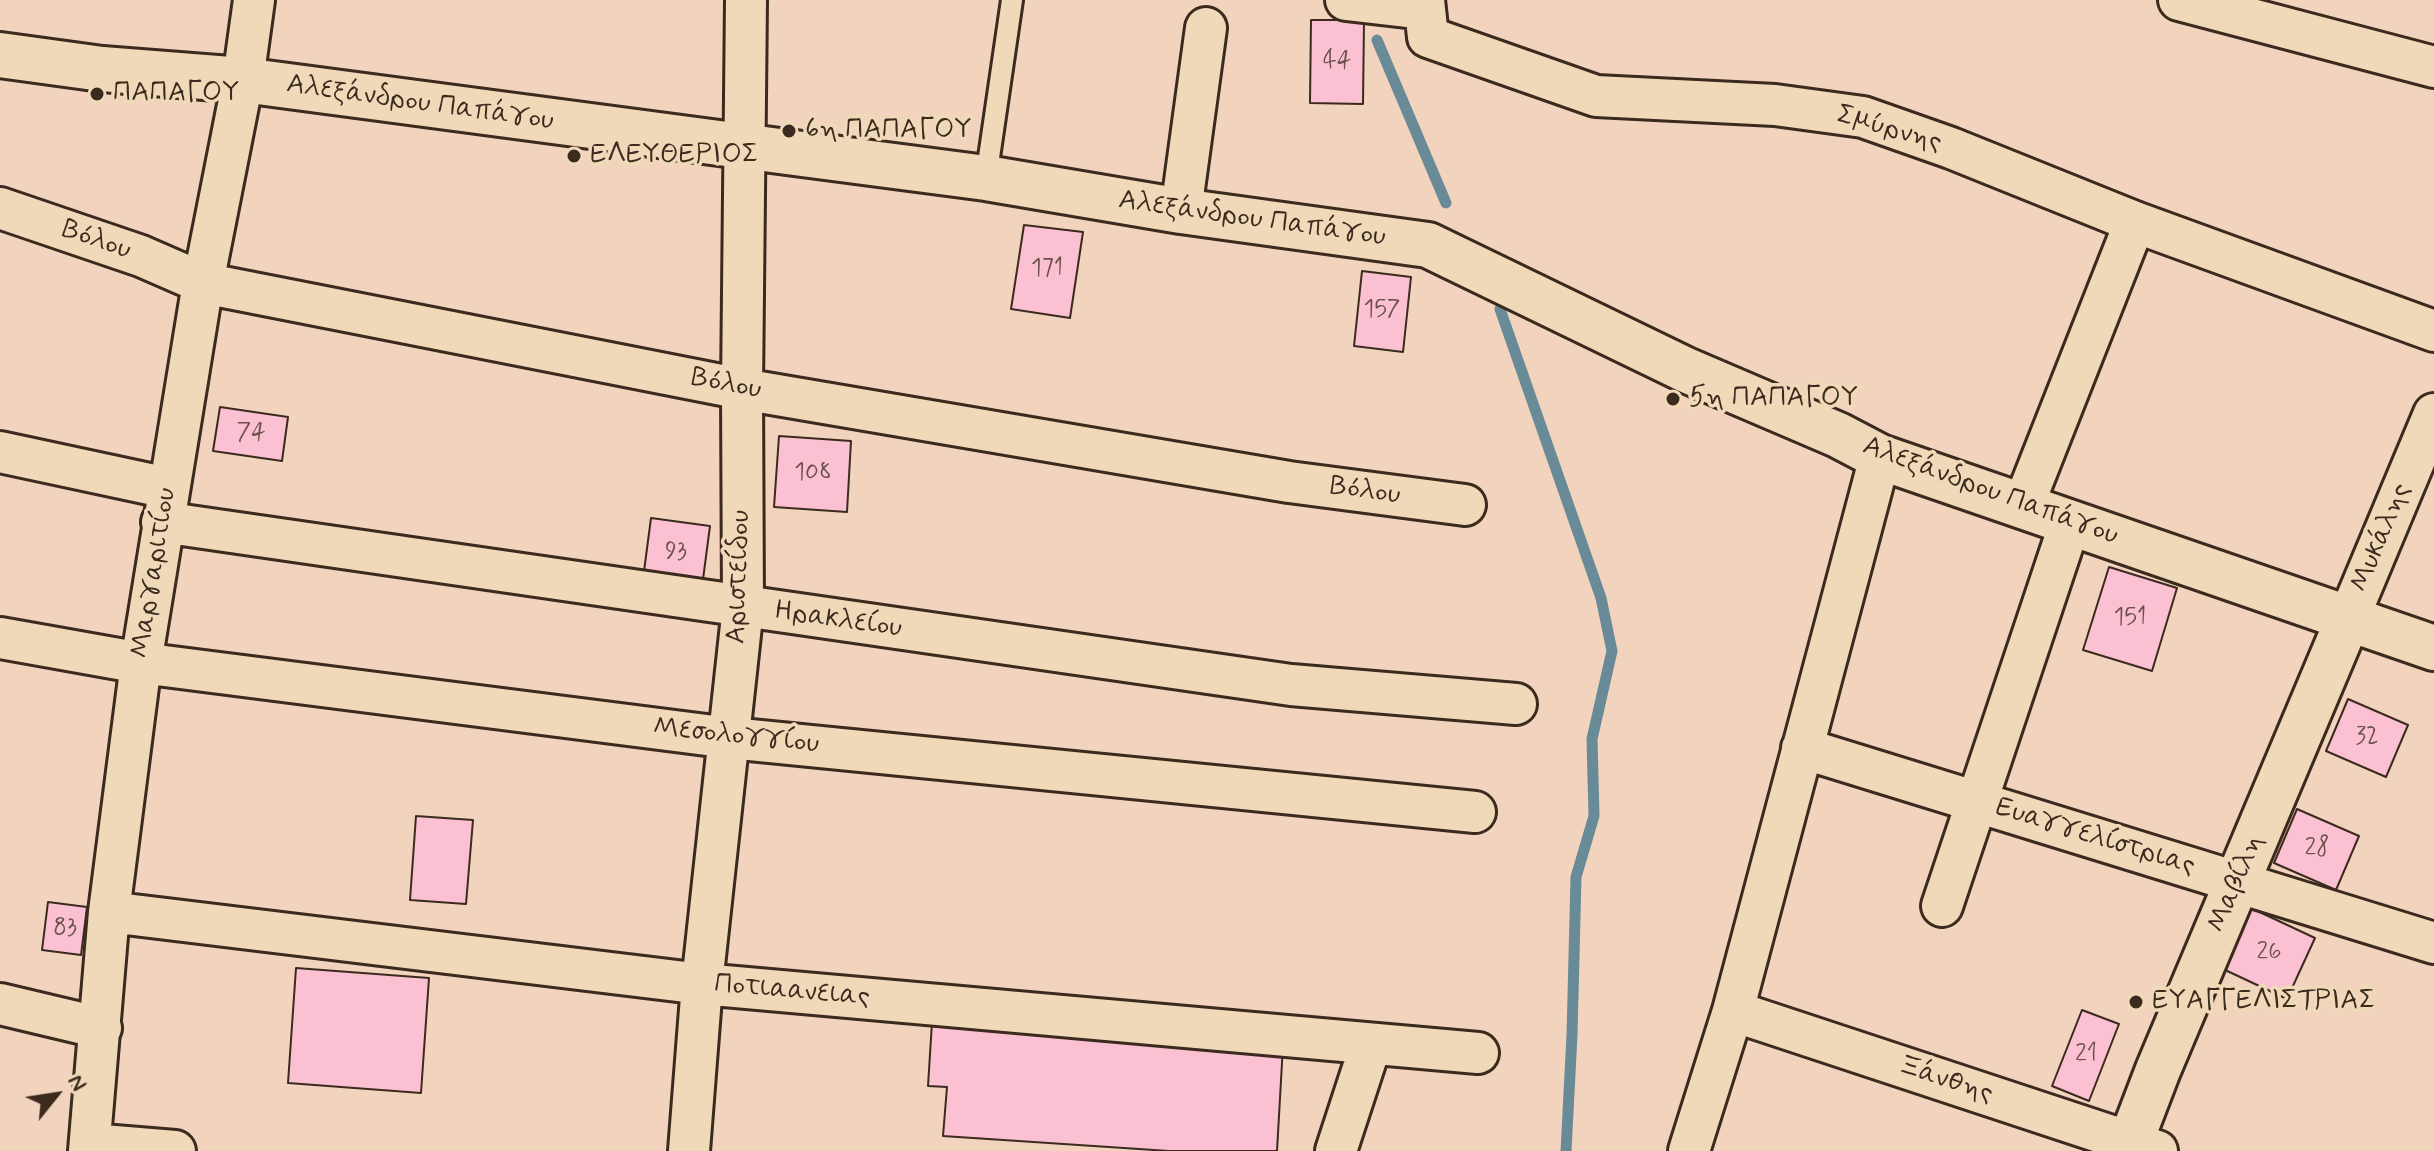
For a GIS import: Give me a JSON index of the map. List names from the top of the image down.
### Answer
{
  "streets": {
    "street": [
      "Αλεξάνδρου Παπάγου",
      "Σμύρνης",
      "Βόλου",
      "Μυκάλης",
      "Μαργαριτίου",
      "Αριστείδου",
      "Ηρακλείου",
      "Μεσολογγίου",
      "Ευαγγελίστριας",
      "Μαβίλη",
      "Ποτιαανειας",
      "Ξάνθης"
    ]
  },
  "crossings": [
    ["Αλεξάνδρου Παπάγου", "Μυκάλης"],
    ["Αλεξάνδρου Παπάγου", "Μαργαριτίου"],
    ["Αλεξάνδρου Παπάγου", "Αριστείδου"],
    ["Αλεξάνδρου Παπάγου", "Μαβίλη"],
    ["Βόλου", "Μαργαριτίου"],
    ["Βόλου", "Αριστείδου"],
    ["Μυκάλης", "Μαβίλη"],
    ["Μαργαριτίου", "Ηρακλείου"],
    ["Μαργαριτίου", "Μεσολογγίου"],
    ["Μαργαριτίου", "Ποτιαανειας"],
    ["Αριστείδου", "Ηρακλείου"],
    ["Αριστείδου", "Μεσολογγίου"],
    ["Αριστείδου", "Ποτιαανειας"],
    ["Ευαγγελίστριας", "Μαβίλη"],
    ["Μαβίλη", "Ξάνθης"]
  ],
  "places": [
    "ΠΑΠΑΓΟΥ",
    "6η ΠΑΠΑΓΟΥ",
    "ΕΛΕΥΘΕΡΙΟΣ",
    "5η ΠΑΠΑΓΟΥ",
    "ΕΥΑΓΓΕΛΙΣΤΡΙΑΣ"
  ],
  "house_numbers": [
    "44",
    "171",
    "157",
    "74",
    "108",
    "93",
    "151",
    "32",
    "28",
    "83",
    "26",
    "21"
  ],
  "north": "top right"
}
